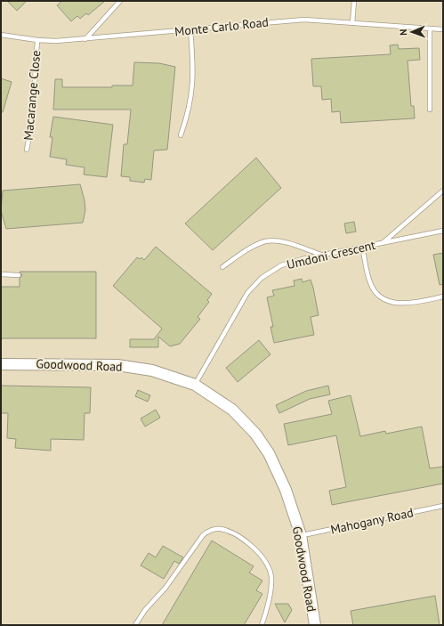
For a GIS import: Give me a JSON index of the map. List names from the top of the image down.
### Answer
{
  "streets": {
    "street": ["Goodwood Road"],
    "lane": [
      "Monte Carlo Road",
      "Macarange Close",
      "Umdoni Crescent",
      "Mahogany Road"
    ]
  },
  "crossings": [
    ["Monte Carlo Road", "Macarange Close"],
    ["Umdoni Crescent", "Goodwood Road"],
    ["Goodwood Road", "Mahogany Road"]
  ],
  "north": "left"
}
